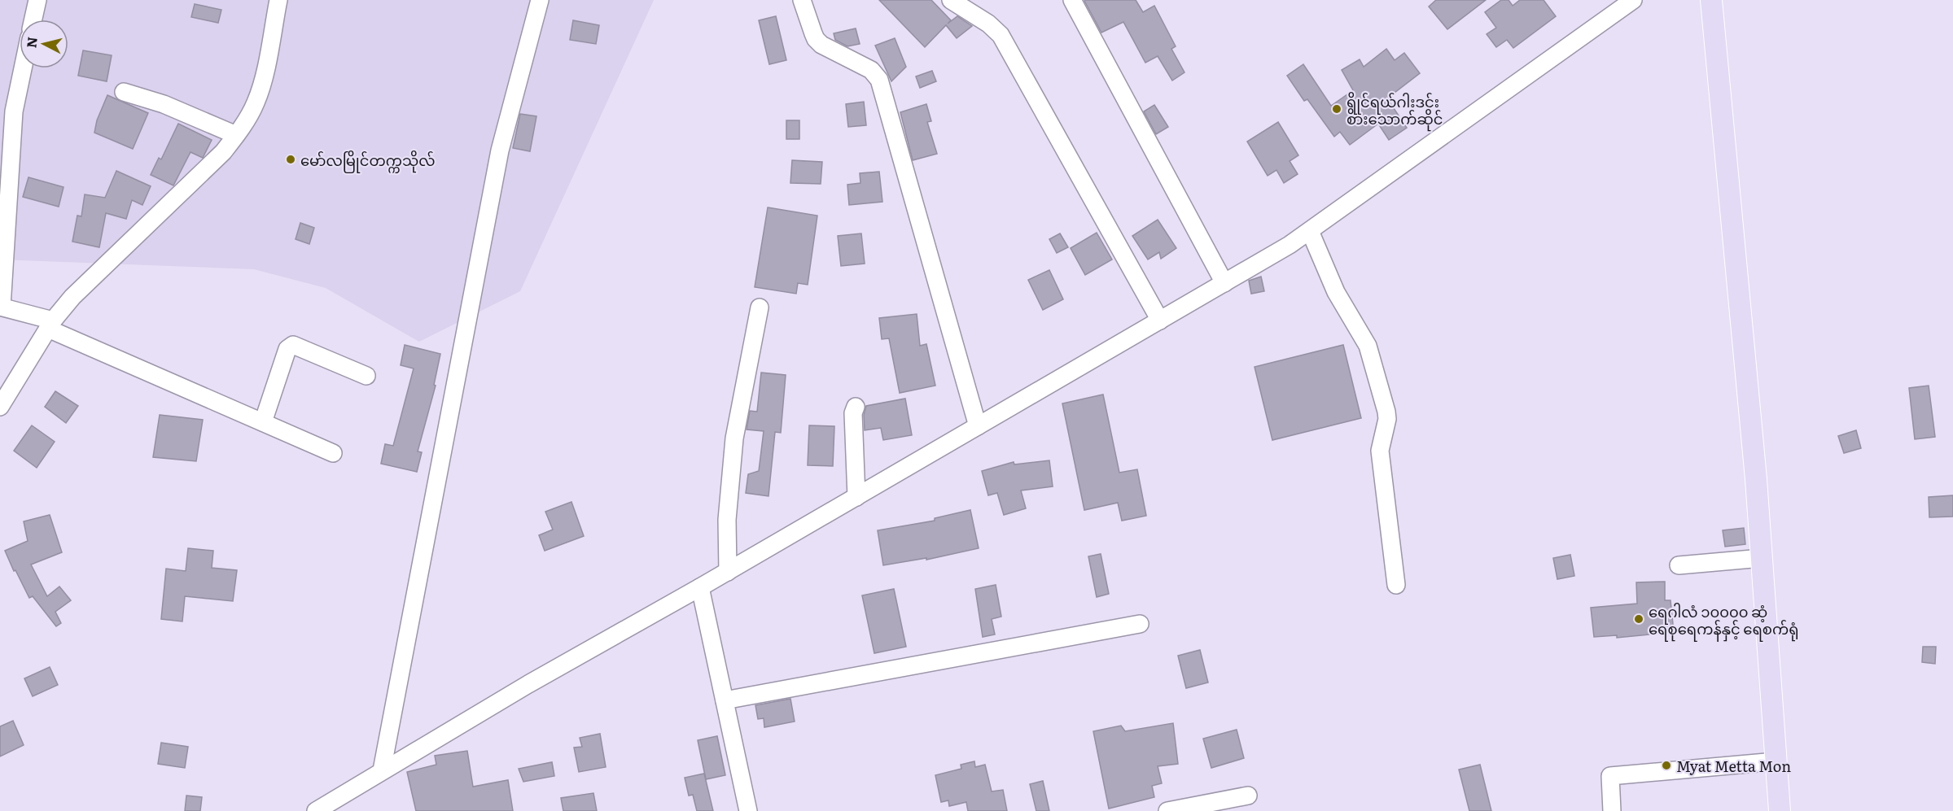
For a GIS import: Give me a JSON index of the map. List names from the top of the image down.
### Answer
{
  "places": [
    "ရွိုင်ရယ်ဂါးဒင်း စားသောက်ဆိုင်",
    "မော်လမြိုင်တက္ကသိုလ်",
    "ရေဂါလံ ၁၀၀၀၀ ဆံ့ ရေစုရေကန်နှင့် ရေစက်ရုံ",
    "Myat Metta Mon"
  ],
  "north": "left"
}
